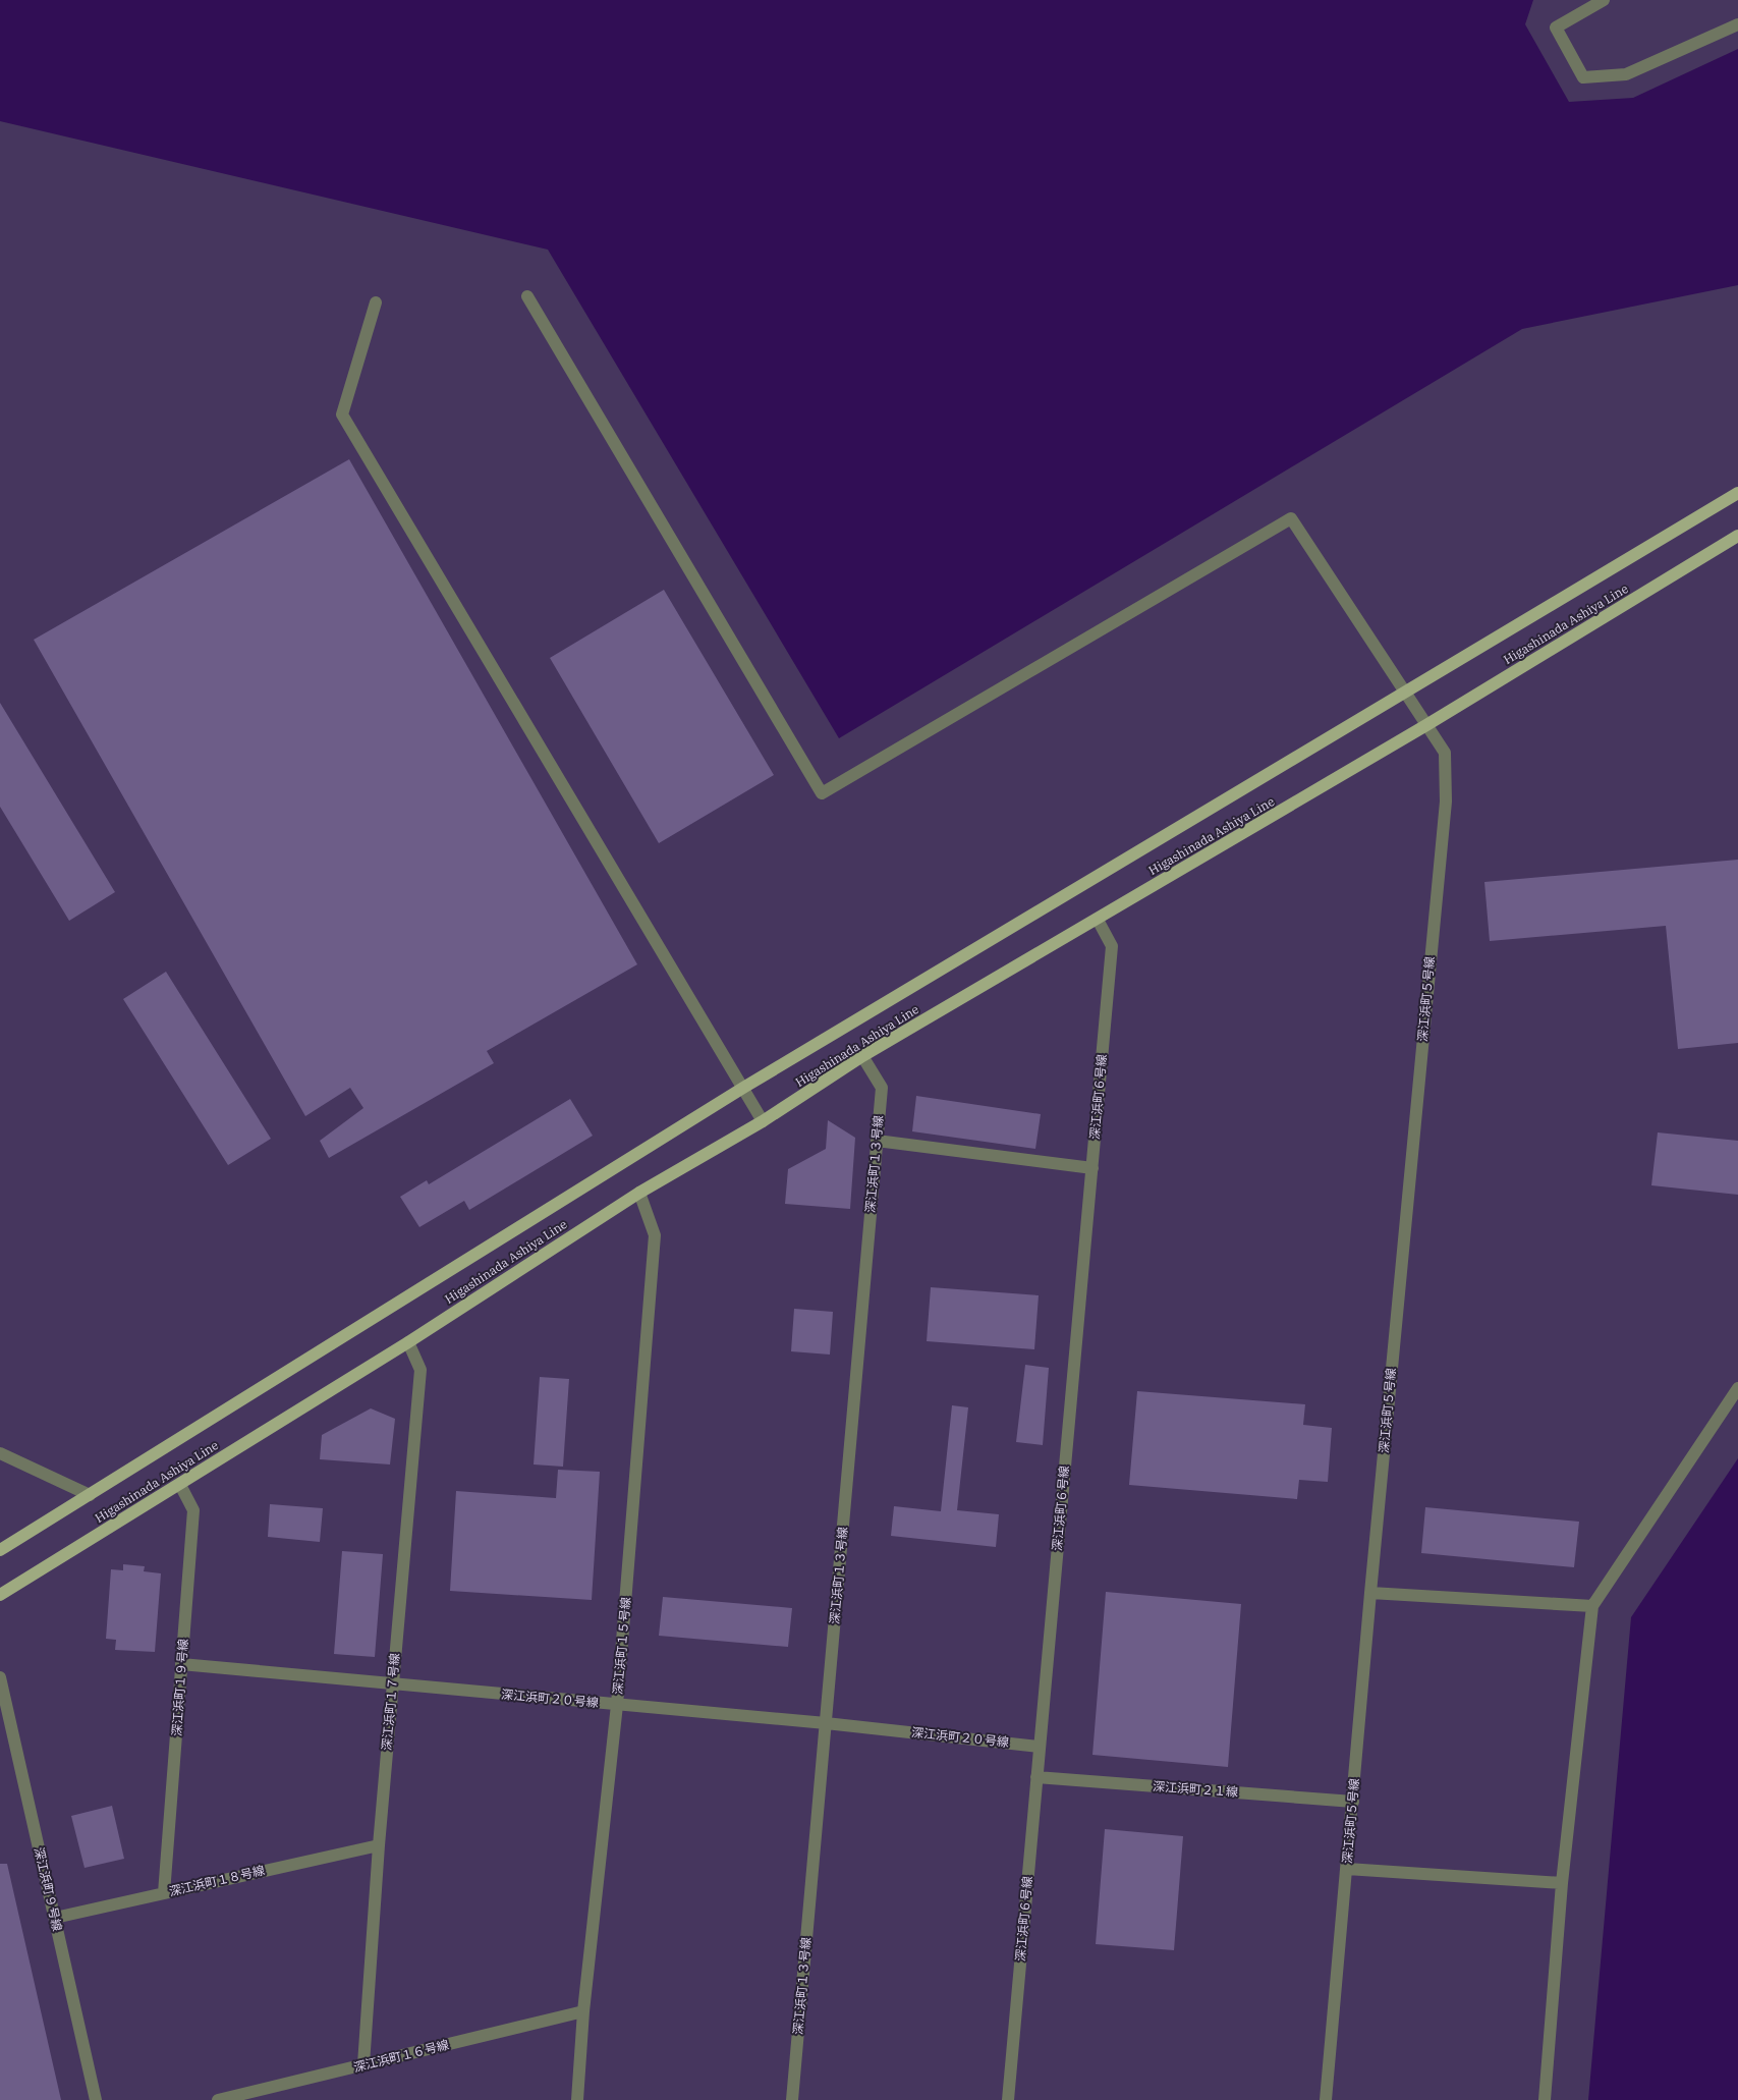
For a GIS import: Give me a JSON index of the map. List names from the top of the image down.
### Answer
{
  "streets": {
    "main road": ["Higashinada Ashiya Line"],
    "street": [
      "深江浜町５号線",
      "深江浜町６号線",
      "深江浜町１３号線",
      "深江浜町１５号線",
      "深江浜町１９号線",
      "深江浜町２０号線",
      "深江浜町１７号線",
      "深江浜町２１線",
      "深江浜町１８号線",
      "深江浜町９号線",
      "深江浜町１６号線"
    ]
  },
  "crossings": [
    ["Higashinada Ashiya Line", "深江浜町５号線"],
    ["Higashinada Ashiya Line", "深江浜町６号線"],
    ["Higashinada Ashiya Line", "深江浜町１３号線"],
    ["Higashinada Ashiya Line", "深江浜町１５号線"],
    ["Higashinada Ashiya Line", "深江浜町１９号線"],
    ["Higashinada Ashiya Line", "深江浜町１７号線"],
    ["深江浜町５号線", "深江浜町２１線"],
    ["深江浜町６号線", "深江浜町２０号線"],
    ["深江浜町６号線", "深江浜町２１線"],
    ["深江浜町１３号線", "深江浜町２０号線"],
    ["深江浜町１５号線", "深江浜町２０号線"],
    ["深江浜町１５号線", "深江浜町１６号線"],
    ["深江浜町１９号線", "深江浜町２０号線"],
    ["深江浜町１９号線", "深江浜町１８号線"],
    ["深江浜町２０号線", "深江浜町１７号線"],
    ["深江浜町１７号線", "深江浜町１８号線"],
    ["深江浜町１７号線", "深江浜町１６号線"],
    ["深江浜町１８号線", "深江浜町９号線"]
  ]
}
